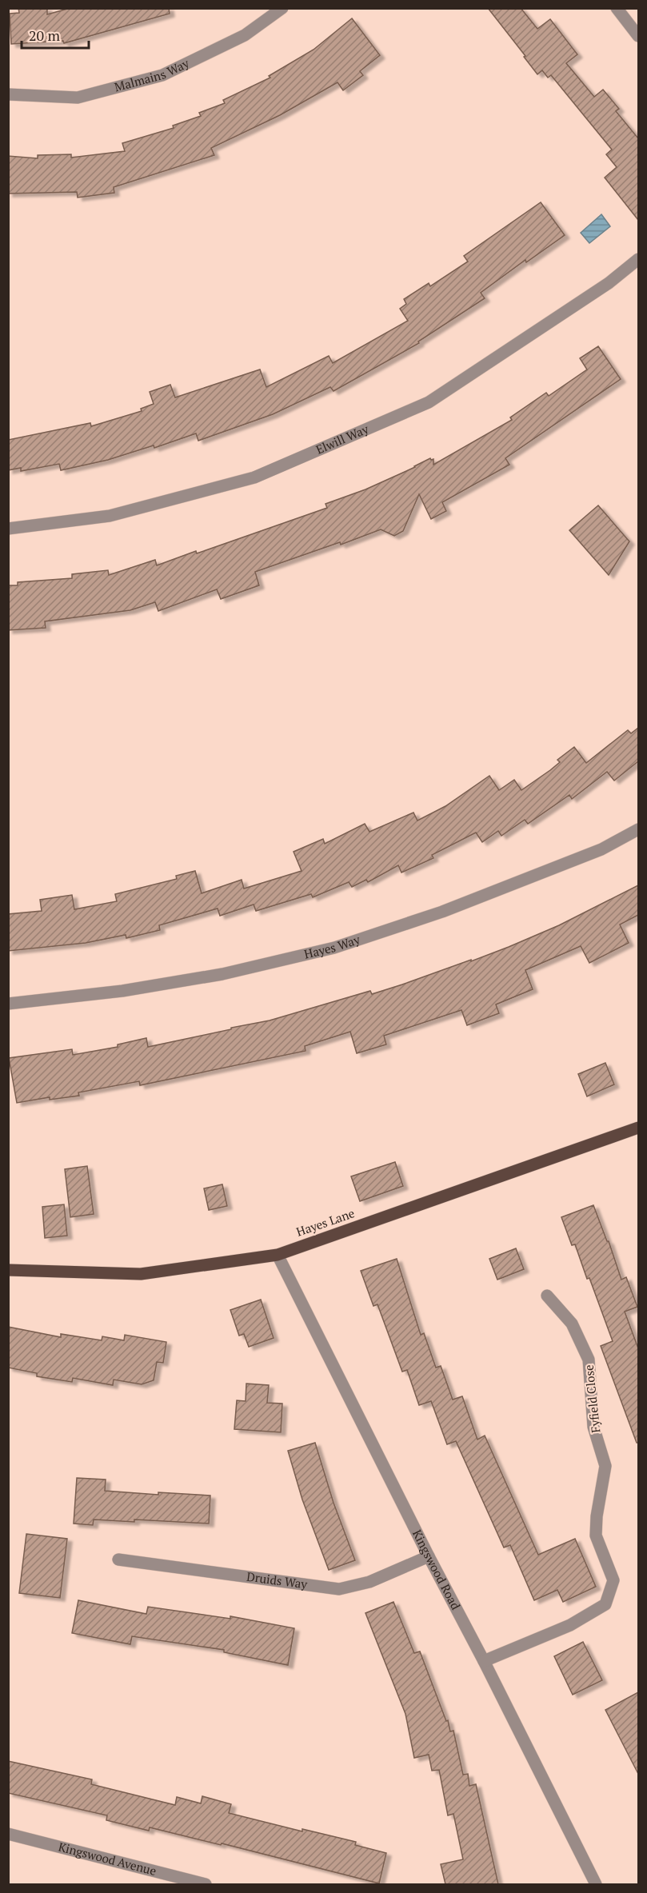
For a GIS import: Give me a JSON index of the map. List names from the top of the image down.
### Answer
{
  "streets": {
    "main road": ["Hayes Lane"],
    "street": [
      "Malmains Way",
      "Elwill Way",
      "Hayes Way",
      "Fyfield Close",
      "Kingswood Road",
      "Druids Way",
      "Kingswood Avenue"
    ]
  },
  "crossings": [
    ["Hayes Lane", "Kingswood Road"],
    ["Fyfield Close", "Kingswood Road"],
    ["Kingswood Road", "Druids Way"]
  ],
  "scale_bar": "20 m"
}
